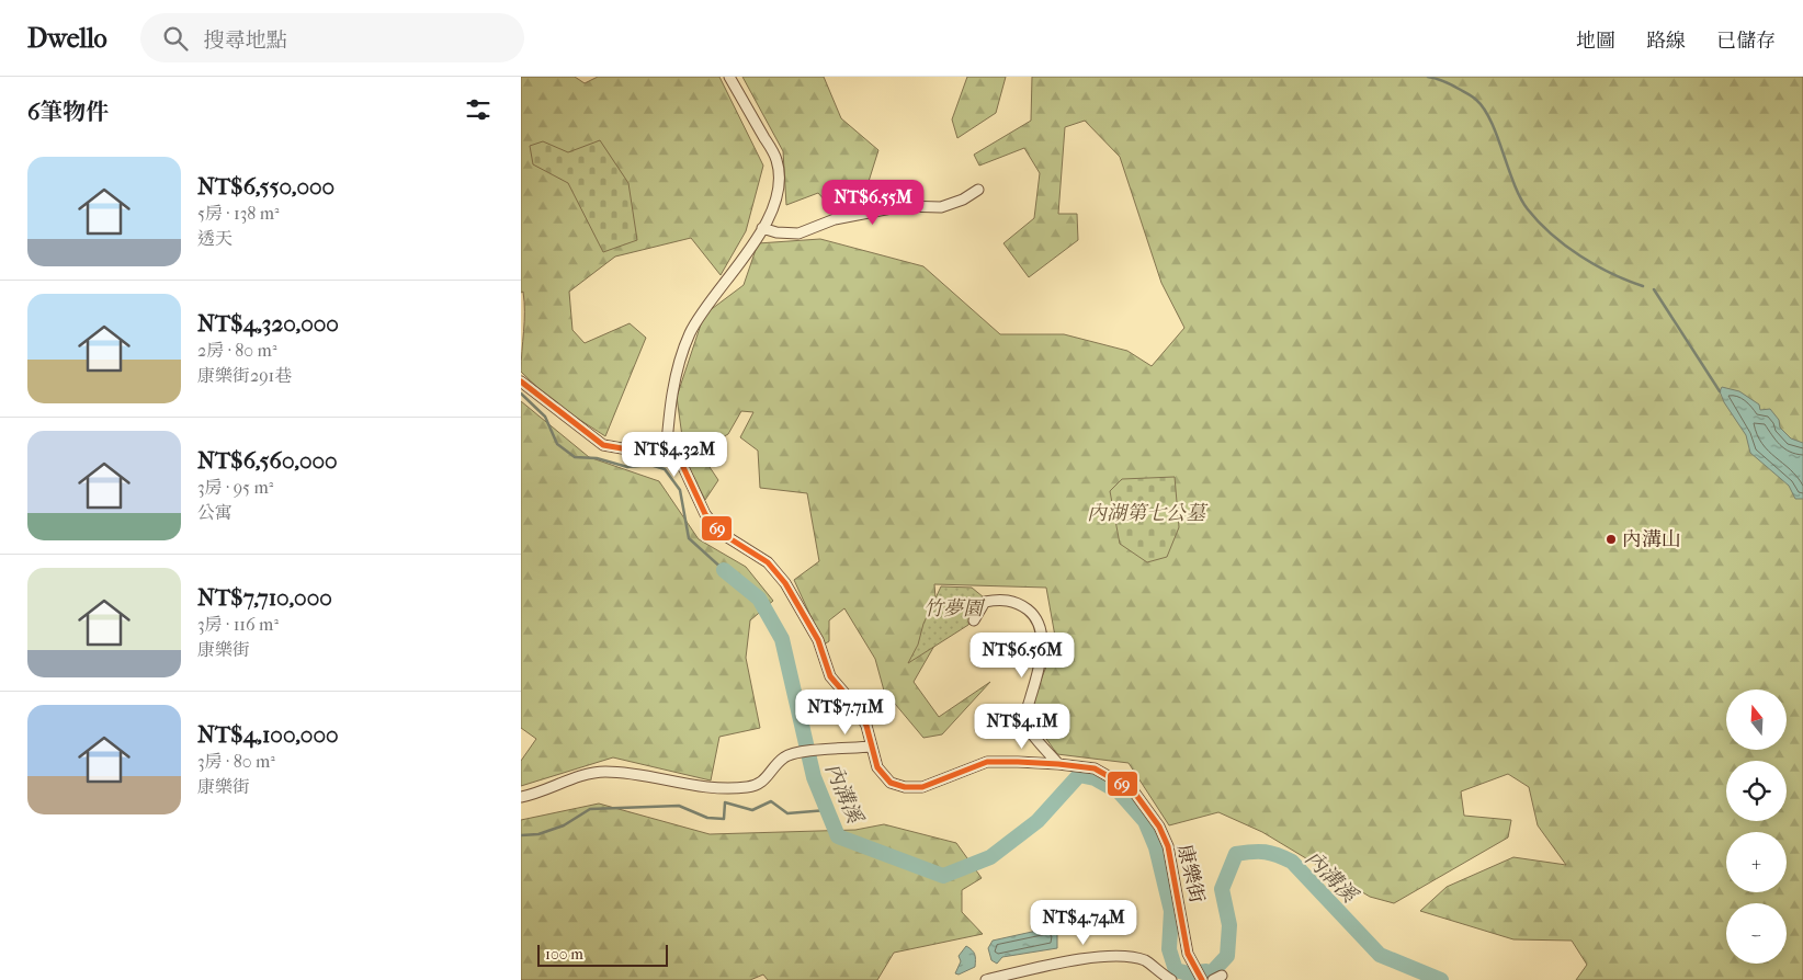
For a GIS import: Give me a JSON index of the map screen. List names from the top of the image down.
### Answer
{
  "streets": {
    "street": ["康樂街"]
  },
  "water": ["內溝溪"],
  "parks": ["內湖第七公墓", "竹夢園"],
  "places": ["內溝山"],
  "lines": ["transit line 69"],
  "scale_bar": "100 m",
  "north": "top",
  "page": {
    "header": "Dwello",
    "search": "搜尋地點",
    "nav": ["地圖", "路線", "已儲存"],
    "heading": "6筆物件",
    "list": [
      {
        "name": "NT$6,550,000",
        "note": "5房 · 138 m² · 透天"
      },
      {
        "name": "NT$4,320,000",
        "note": "2房 · 80 m² · 康樂街291巷"
      },
      {
        "name": "NT$6,560,000",
        "note": "3房 · 95 m² · 公寓"
      },
      {
        "name": "NT$7,710,000",
        "note": "3房 · 116 m² · 康樂街"
      },
      {
        "name": "NT$4,100,000",
        "note": "3房 · 80 m² · 康樂街"
      }
    ],
    "price": [
      "NT$6.55M",
      "NT$4.32M",
      "NT$6.56M",
      "NT$7.71M",
      "NT$4.1M",
      "NT$4.74M"
    ],
    "map_buttons": ["+", "−"],
    "scale": "100 m"
  }
}
